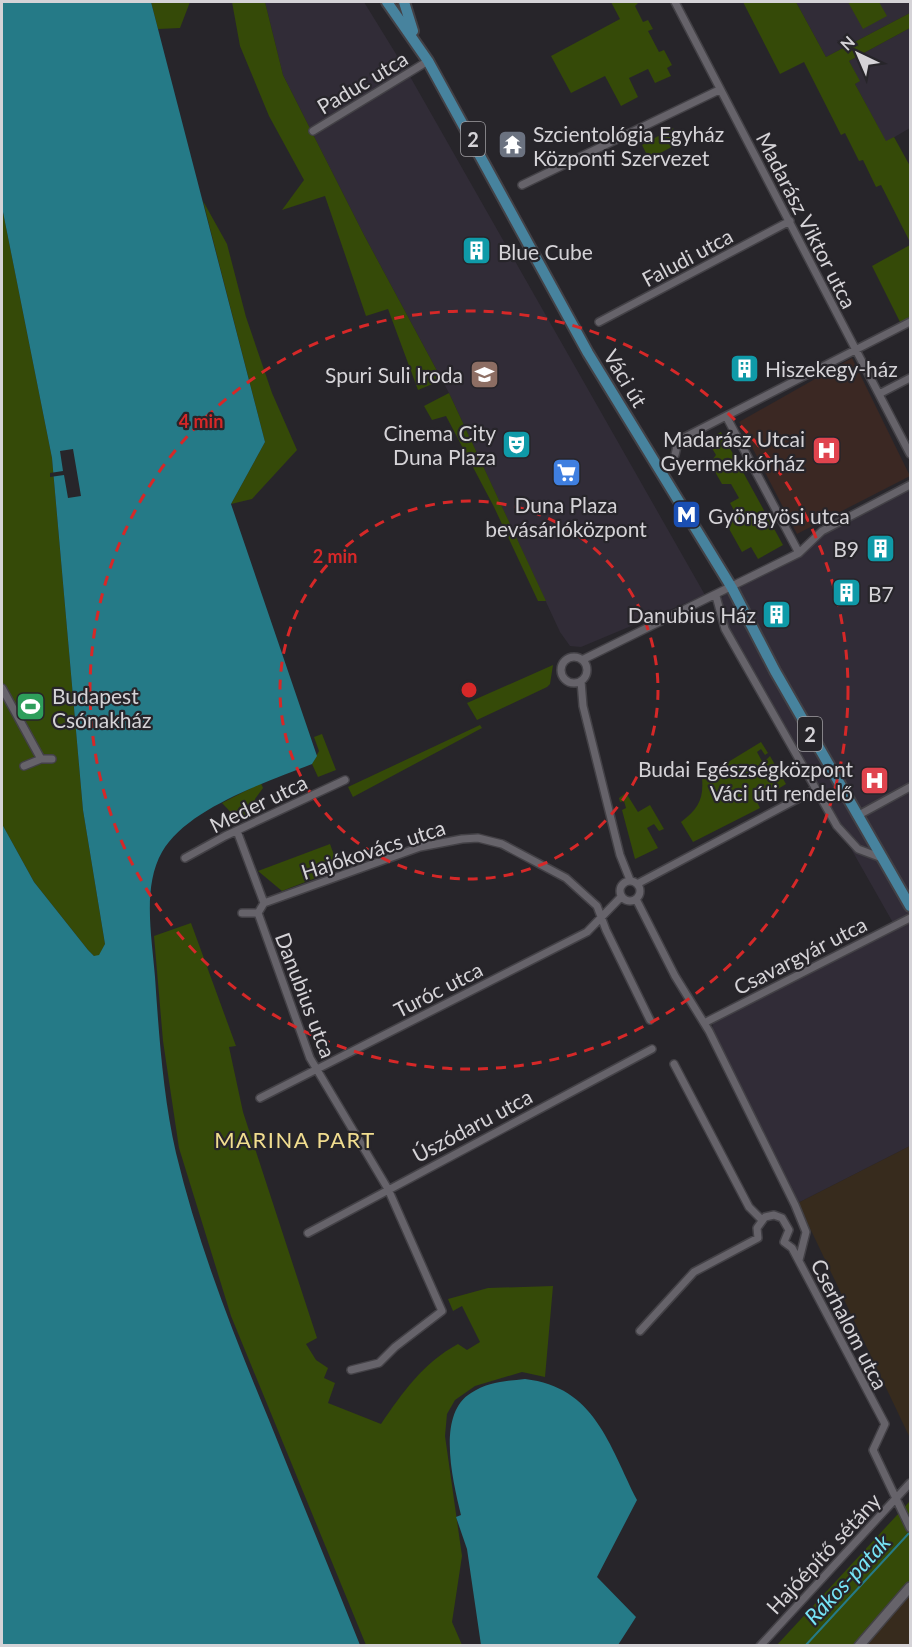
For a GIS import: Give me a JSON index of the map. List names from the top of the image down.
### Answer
{
  "streets": {
    "main road": ["2", "Váci út"],
    "street": [
      "Paduc utca",
      "Madarász Viktor utca",
      "Faludi utca",
      "Meder utca",
      "Hajókovács utca",
      "Csavargyár utca",
      "Turóc utca",
      "Danubius utca",
      "Úszódaru utca",
      "Cserhalom utca",
      "Hajóépítő sétány"
    ]
  },
  "crossings": [
    ["Paduc utca", "Váci út"],
    ["Madarász Viktor utca", "Faludi utca"],
    ["Hajókovács utca", "Turóc utca"],
    ["Turóc utca", "Danubius utca"],
    ["Danubius utca", "Úszódaru utca"],
    ["Cserhalom utca", "Hajóépítő sétány"]
  ],
  "districts": ["MARINA PART"],
  "water": ["Rákos-patak"],
  "places": {
    "temple": ["Szcientológia Egyház Központi Szervezet"],
    "building": [
      "Blue Cube",
      "Hiszekegy-ház",
      "B9",
      "B7",
      "Danubius Ház"
    ],
    "school or university": ["Spuri Suli Iroda"],
    "theatre": ["Cinema City Duna Plaza"],
    "hospital": ["Madarász Utcai Gyermekkórház", "Budai Egészségközpont Váci úti rendelő"],
    "supermarket": ["Duna Plaza bevásárlóközpont"],
    "metro station": ["Gyöngyösi utca"],
    "sports": ["Budapest Csónakház"]
  },
  "north": "top left",
  "rings": ["4 min", "2 min"]
}
